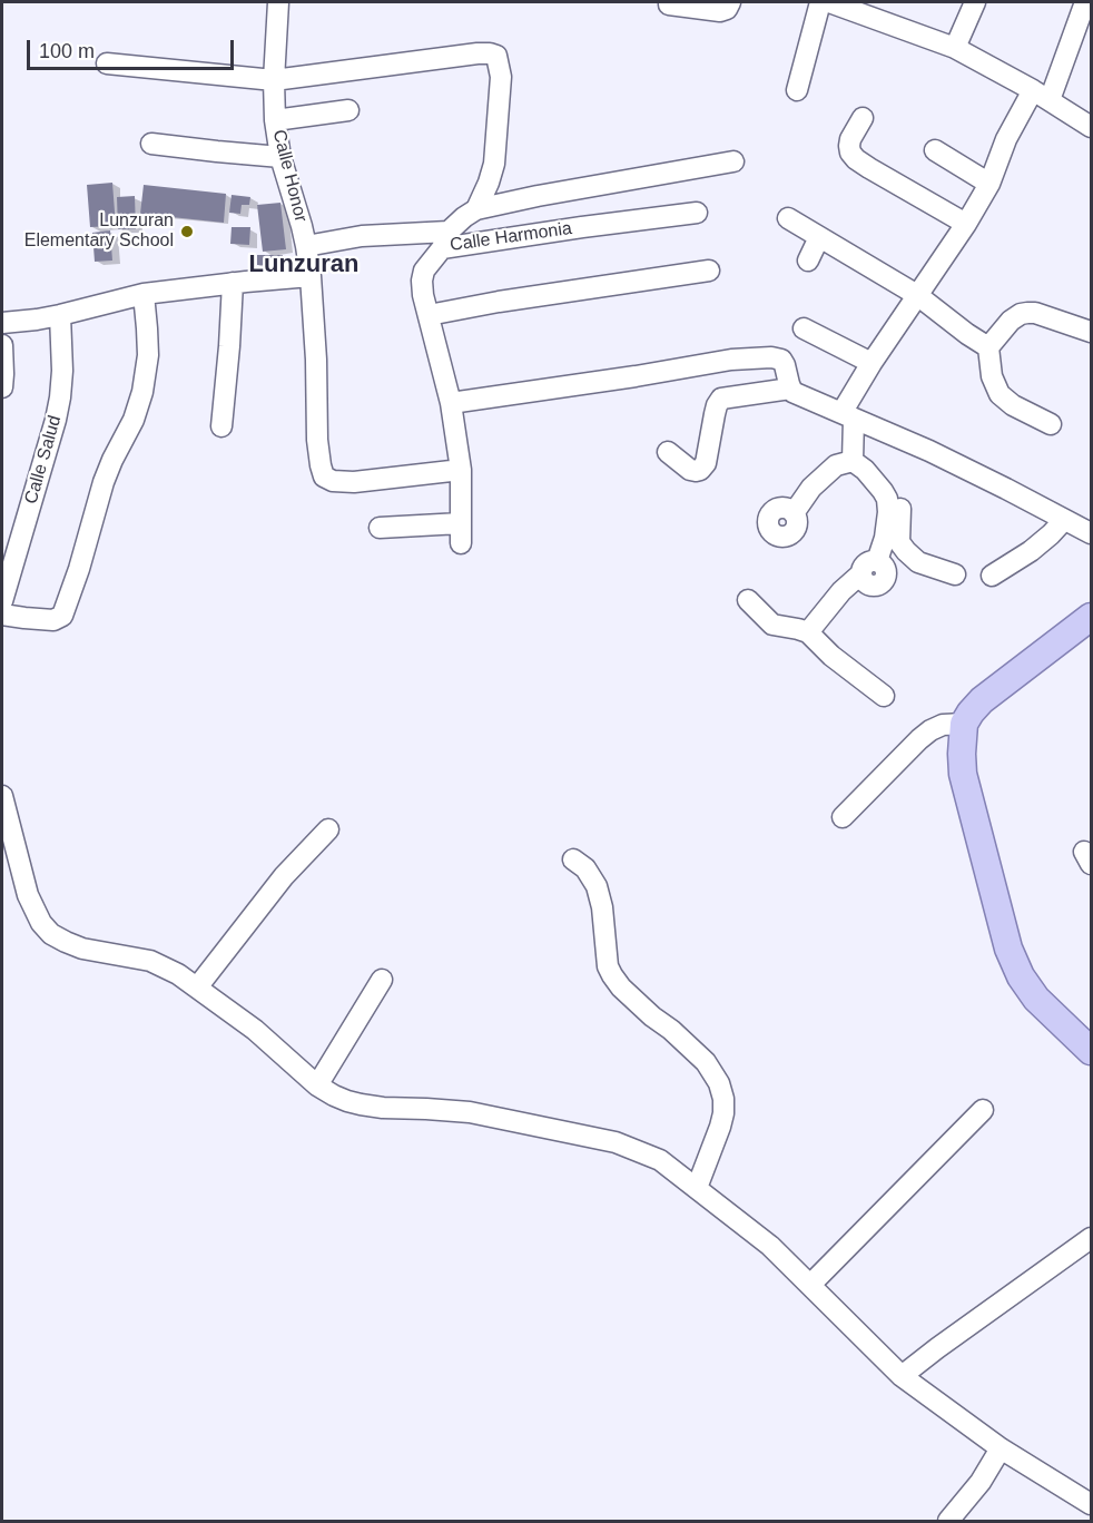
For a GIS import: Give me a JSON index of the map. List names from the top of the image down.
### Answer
{
  "streets": {
    "street": ["Calle Honor", "Calle Harmonia", "Calle Salud"]
  },
  "crossings": [
    ["Calle Honor", "Calle Harmonia"]
  ],
  "districts": ["Lunzuran"],
  "places": ["Lunzuran Elementary School"],
  "scale_bar": "100 m"
}
